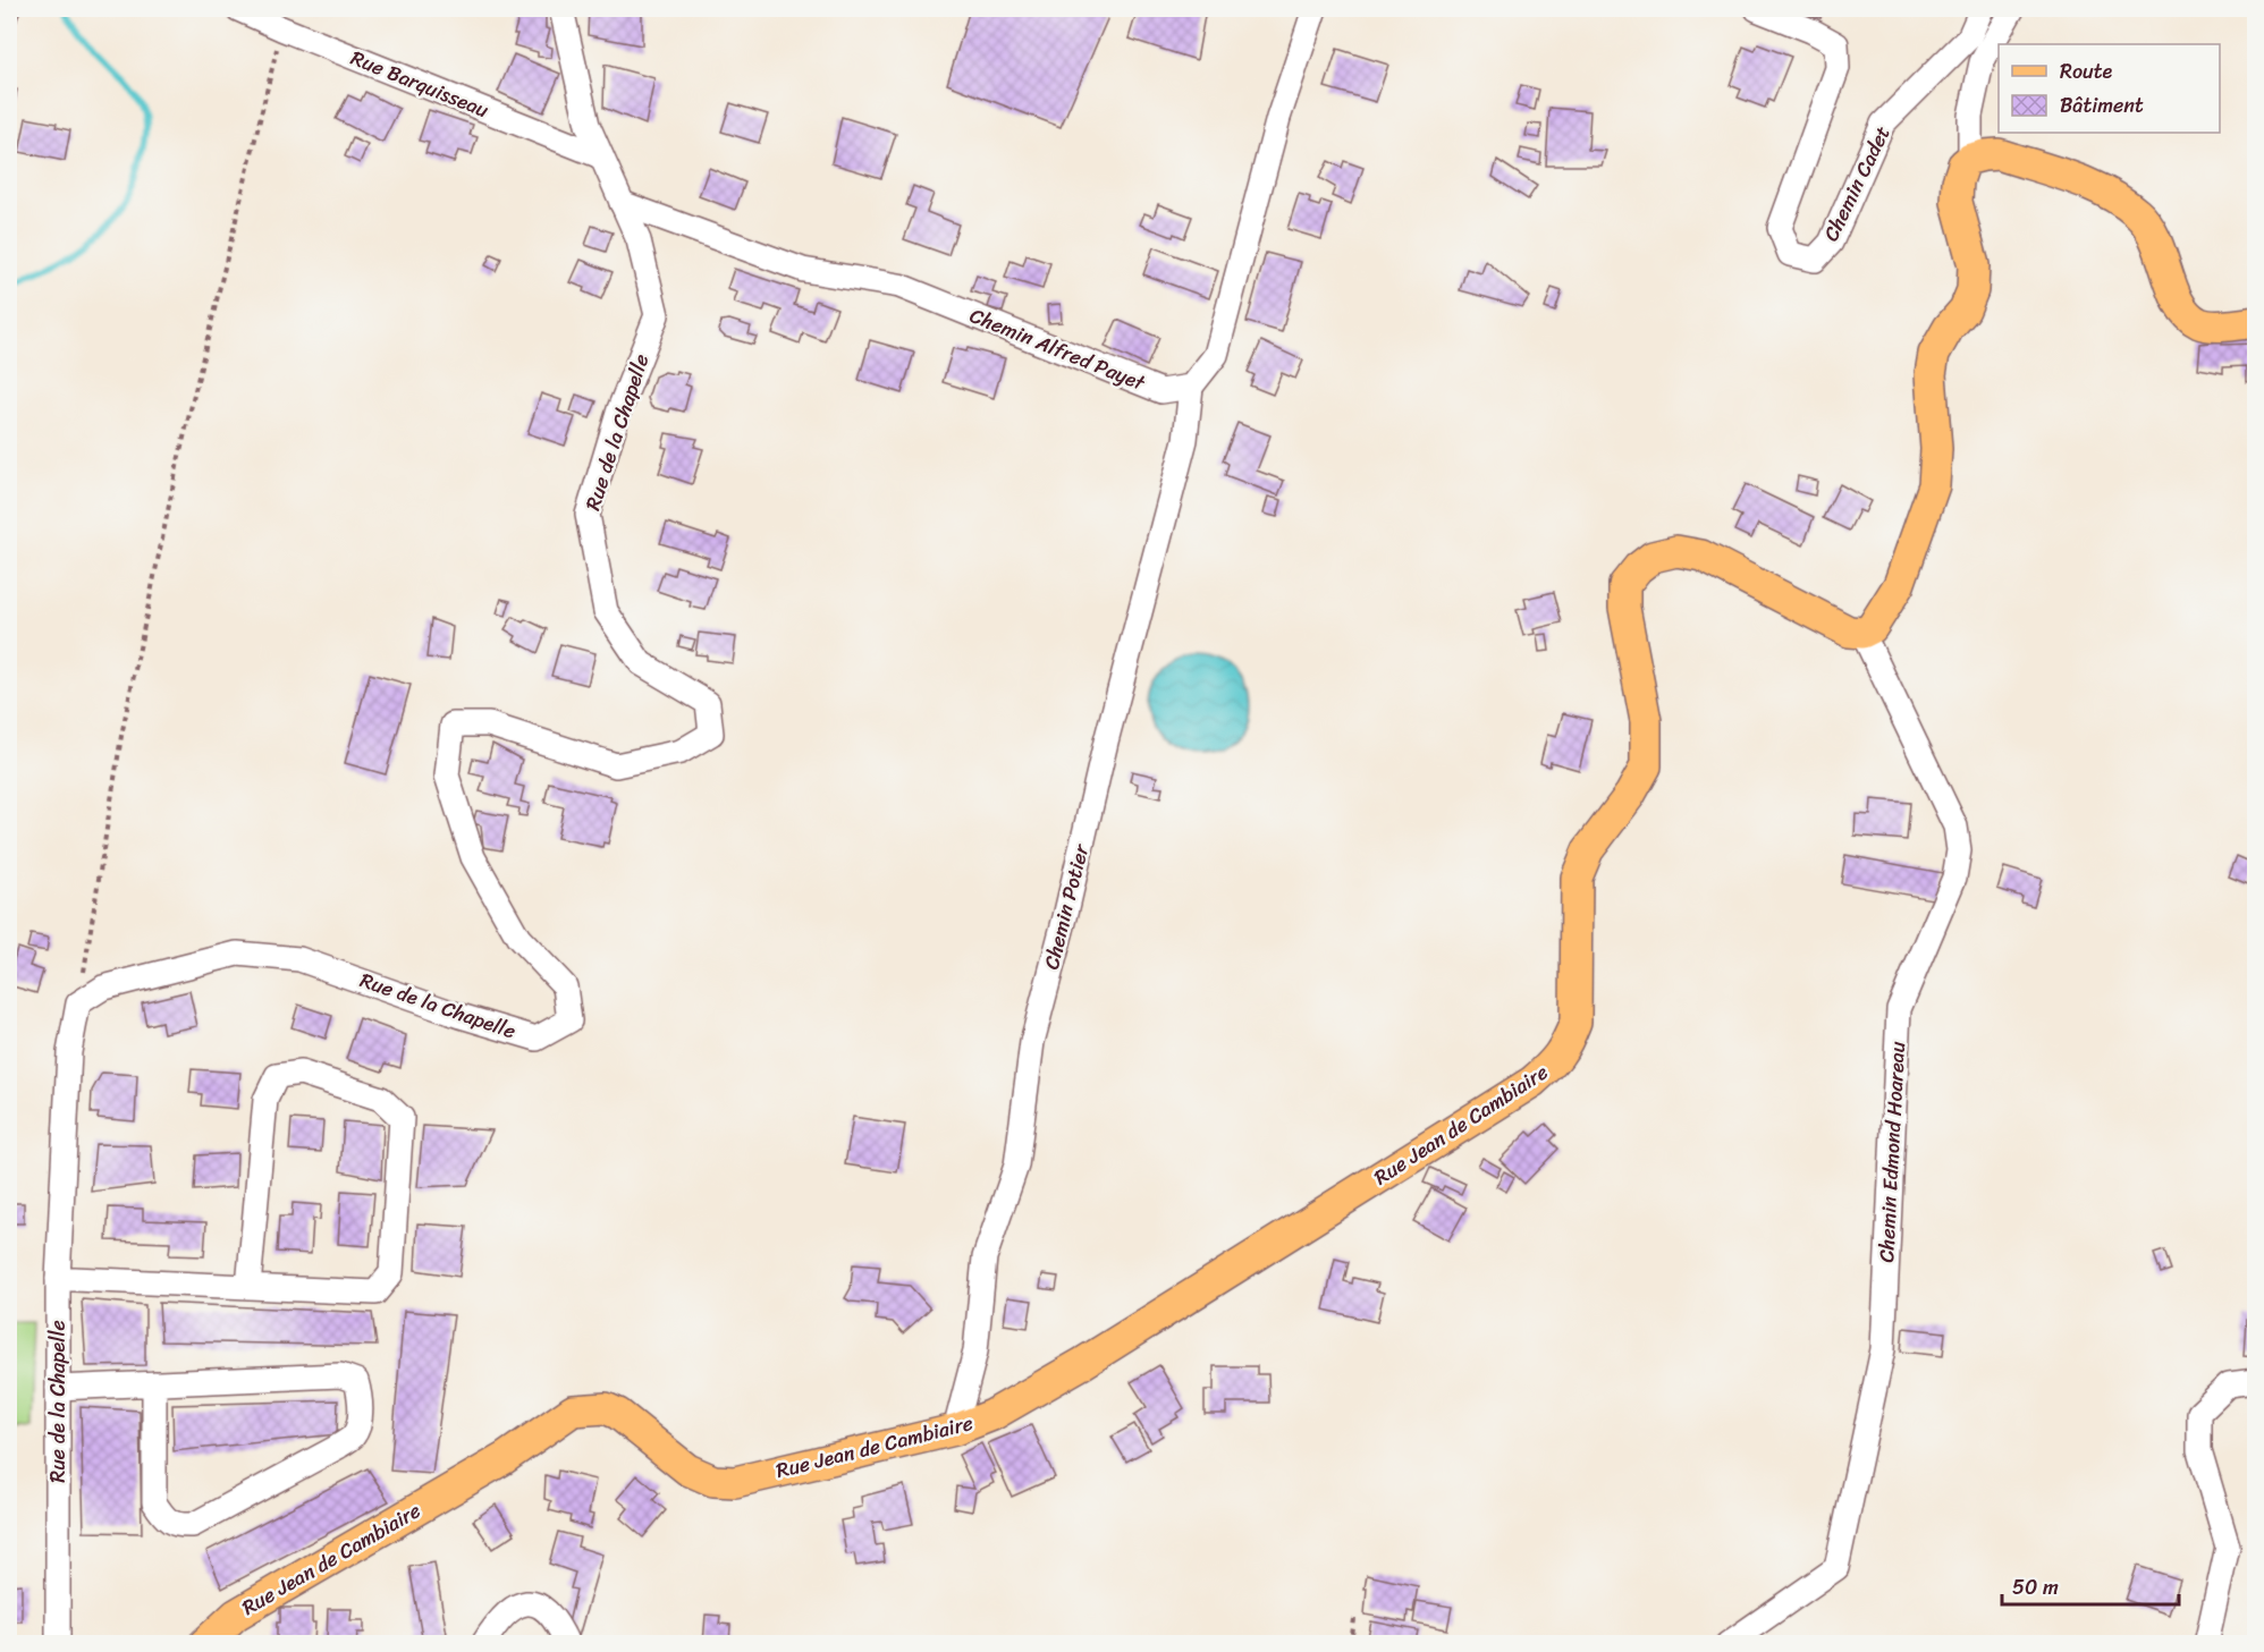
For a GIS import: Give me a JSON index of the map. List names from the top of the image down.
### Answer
{
  "streets": {
    "main road": ["Rue Jean de Cambiaire"],
    "street": [
      "Rue Barquisseau",
      "Chemin Cadet",
      "Chemin Alfred Payet",
      "Rue de la Chapelle",
      "Chemin Potier",
      "Chemin Edmond Hoareau"
    ]
  },
  "crossings": [
    ["Rue Barquisseau", "Rue de la Chapelle"],
    ["Chemin Alfred Payet", "Rue de la Chapelle"],
    ["Chemin Alfred Payet", "Chemin Potier"],
    ["Chemin Potier", "Rue Jean de Cambiaire"],
    ["Rue Jean de Cambiaire", "Chemin Edmond Hoareau"]
  ],
  "legend": ["Route", "Bâtiment"],
  "scale_bar": "50 m"
}
